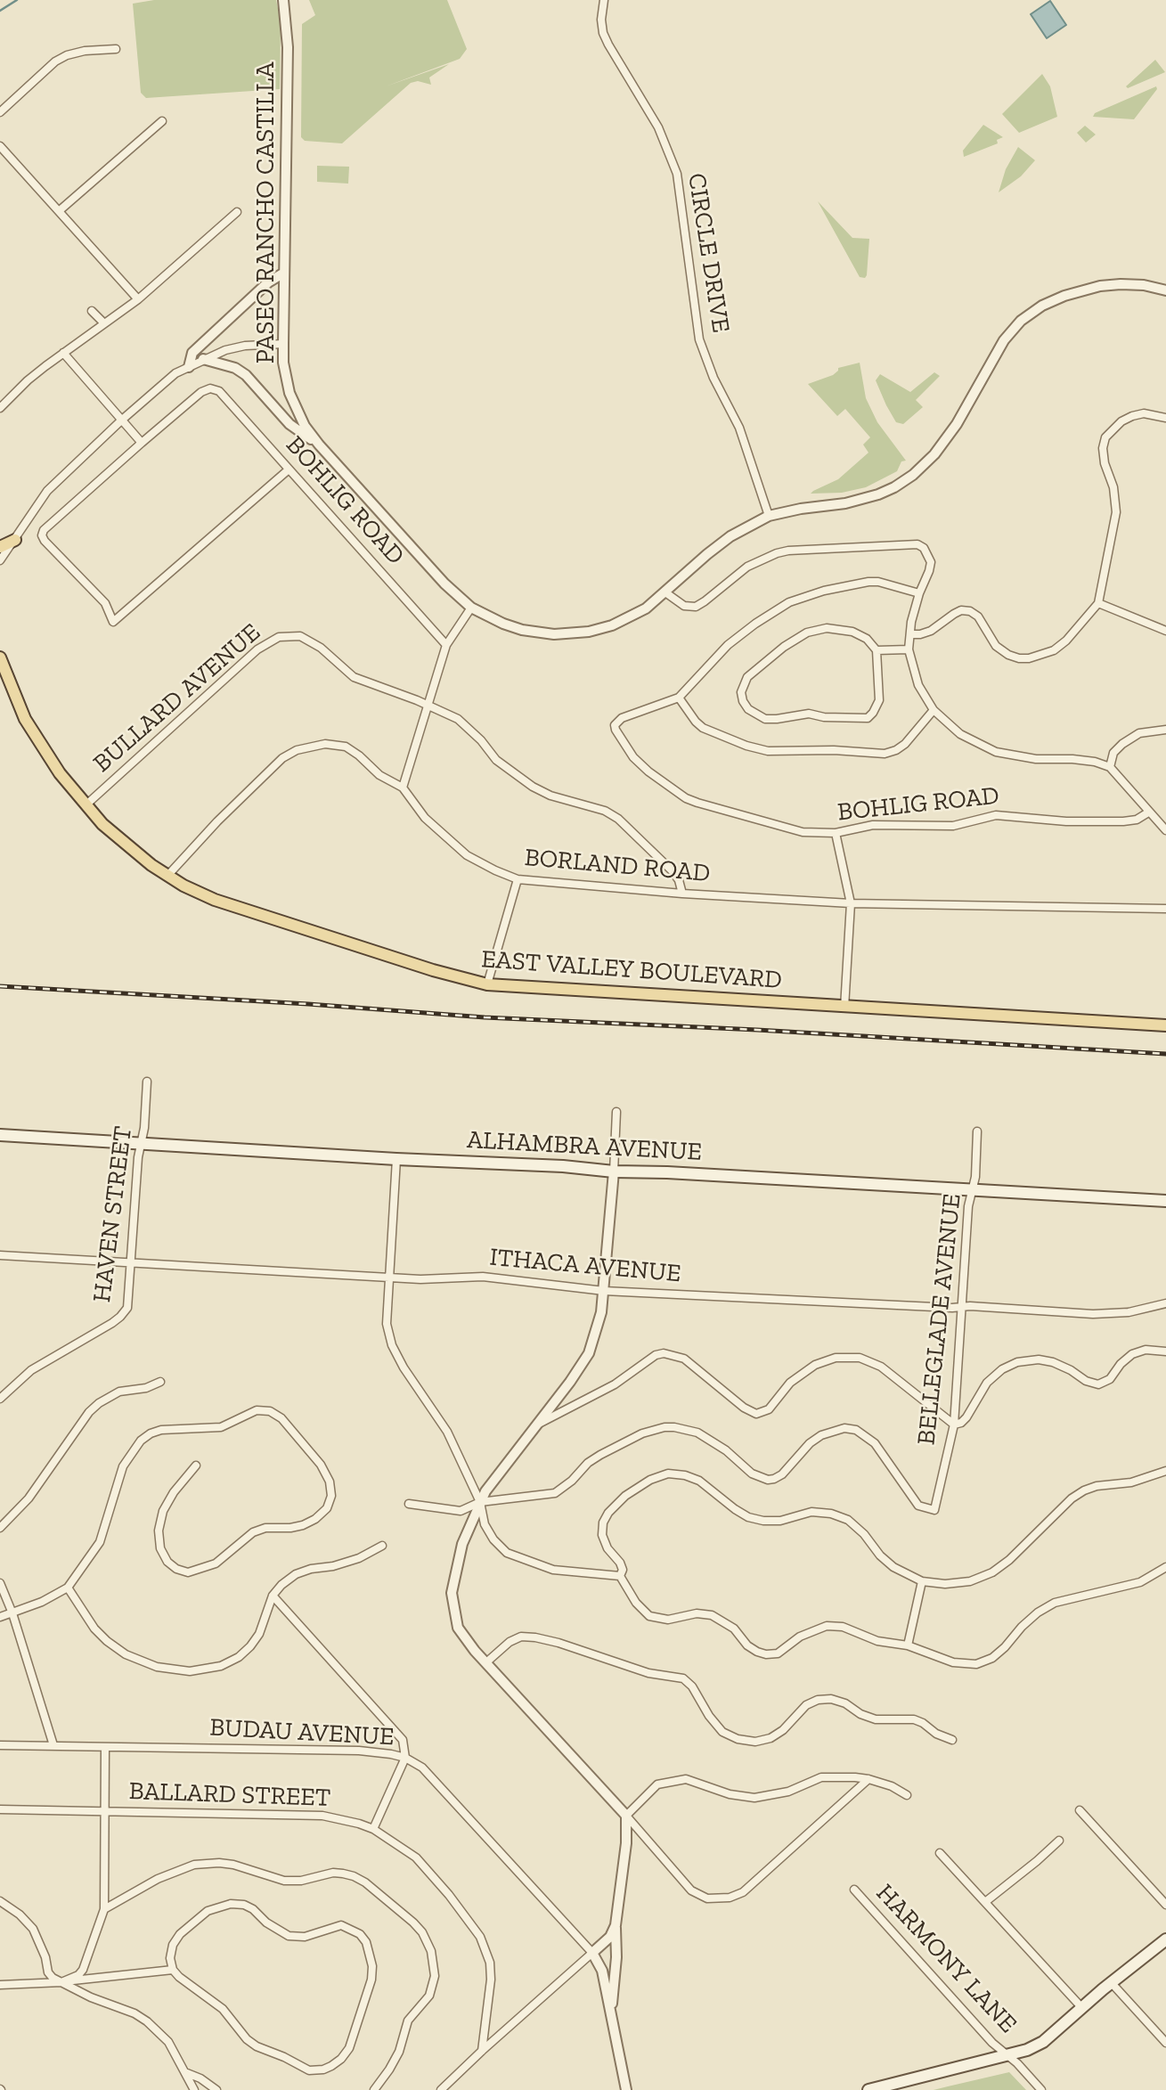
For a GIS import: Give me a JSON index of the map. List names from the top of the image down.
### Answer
{
  "streets": {
    "main road": ["EAST VALLEY BOULEVARD", "ALHAMBRA AVENUE"],
    "street": [
      "PASEO RANCHO CASTILLA",
      "CIRCLE DRIVE",
      "BOHLIG ROAD",
      "BULLARD AVENUE",
      "BORLAND ROAD",
      "HAVEN STREET",
      "ITHACA AVENUE",
      "BELLEGLADE AVENUE",
      "BUDAU AVENUE",
      "BALLARD STREET",
      "HARMONY LANE"
    ]
  },
  "crossings": [
    ["PASEO RANCHO CASTILLA", "CIRCLE DRIVE"],
    ["BULLARD AVENUE", "EAST VALLEY BOULEVARD"],
    ["BORLAND ROAD", "EAST VALLEY BOULEVARD"],
    ["ALHAMBRA AVENUE", "HAVEN STREET"],
    ["ALHAMBRA AVENUE", "BELLEGLADE AVENUE"],
    ["HAVEN STREET", "ITHACA AVENUE"],
    ["ITHACA AVENUE", "BELLEGLADE AVENUE"]
  ]
}
